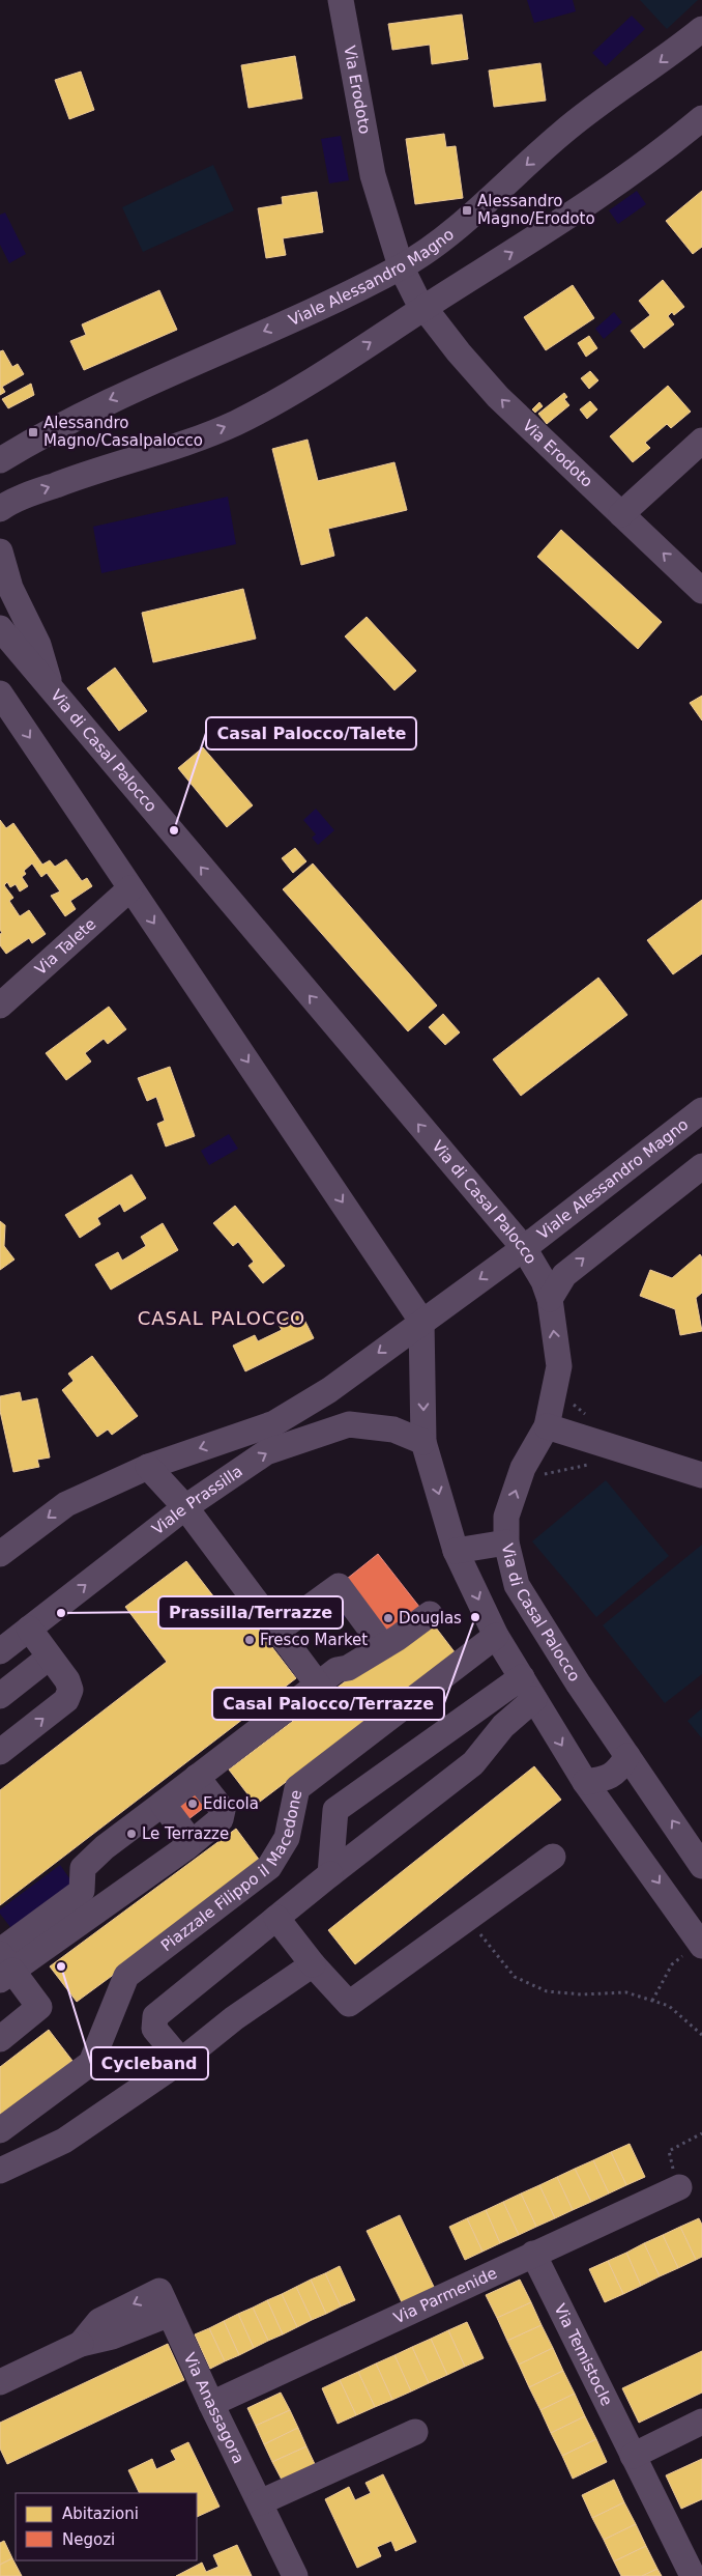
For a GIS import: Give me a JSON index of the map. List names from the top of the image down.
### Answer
{
  "streets": {
    "street": [
      "Via Erodoto",
      "Viale Alessandro Magno",
      "Via di Casal Palocco",
      "Via Talete",
      "Viale Prassilla",
      "Piazzale Filippo il Macedone",
      "Via Parmenide",
      "Via Temistocle",
      "Via Anassagora"
    ]
  },
  "crossings": [
    ["Via Erodoto", "Viale Alessandro Magno"],
    ["Viale Alessandro Magno", "Via di Casal Palocco"],
    ["Viale Alessandro Magno", "Viale Prassilla"],
    ["Via Parmenide", "Via Temistocle"],
    ["Via Parmenide", "Via Anassagora"]
  ],
  "one_way": ["Via Erodoto"],
  "districts": ["CASAL PALOCCO"],
  "places": {
    "transit": ["Alessandro Magno/Erodoto", "Alessandro Magno/Casalpalocco"],
    "other": [
      "Casal Palocco/Talete",
      "Prassilla/Terrazze",
      "Casal Palocco/Terrazze",
      "Douglas",
      "Fresco Market",
      "Edicola",
      "Le Terrazze",
      "Cycleband"
    ]
  },
  "legend": ["Abitazioni", "Negozi"]
}
